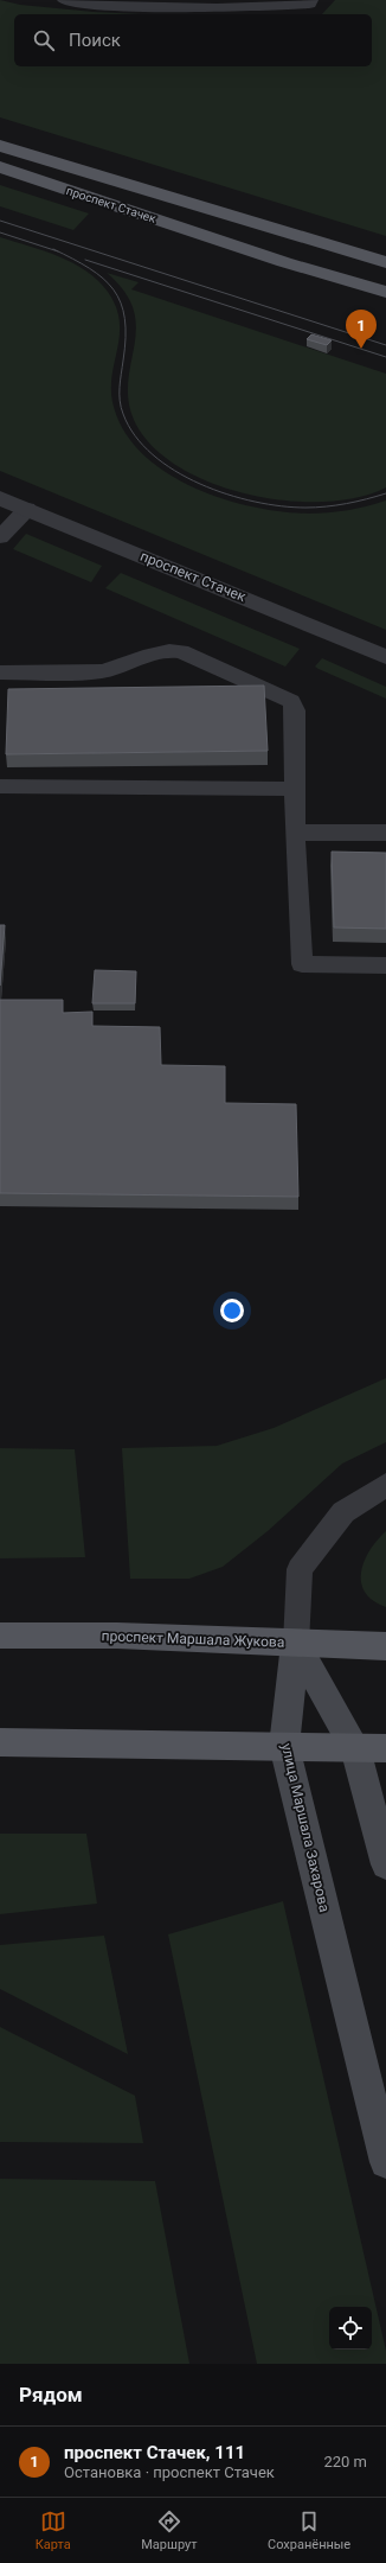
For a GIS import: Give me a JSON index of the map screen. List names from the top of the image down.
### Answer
{
  "streets": {
    "main road": ["проспект Стачек", "проспект Маршала Жукова"],
    "street": ["улица Маршала Захарова"]
  },
  "crossings": [
    ["проспект Маршала Жукова", "улица Маршала Захарова"]
  ],
  "page": {
    "search": "Поиск",
    "pins": "1",
    "heading": "Рядом",
    "list": [
      {
        "mark": "1",
        "name": "проспект Стачек, 111",
        "note": "Остановка · проспект Стачек",
        "value": "220 m"
      }
    ],
    "nav": ["Карта", "Маршрут", "Сохранённые"]
  }
}
